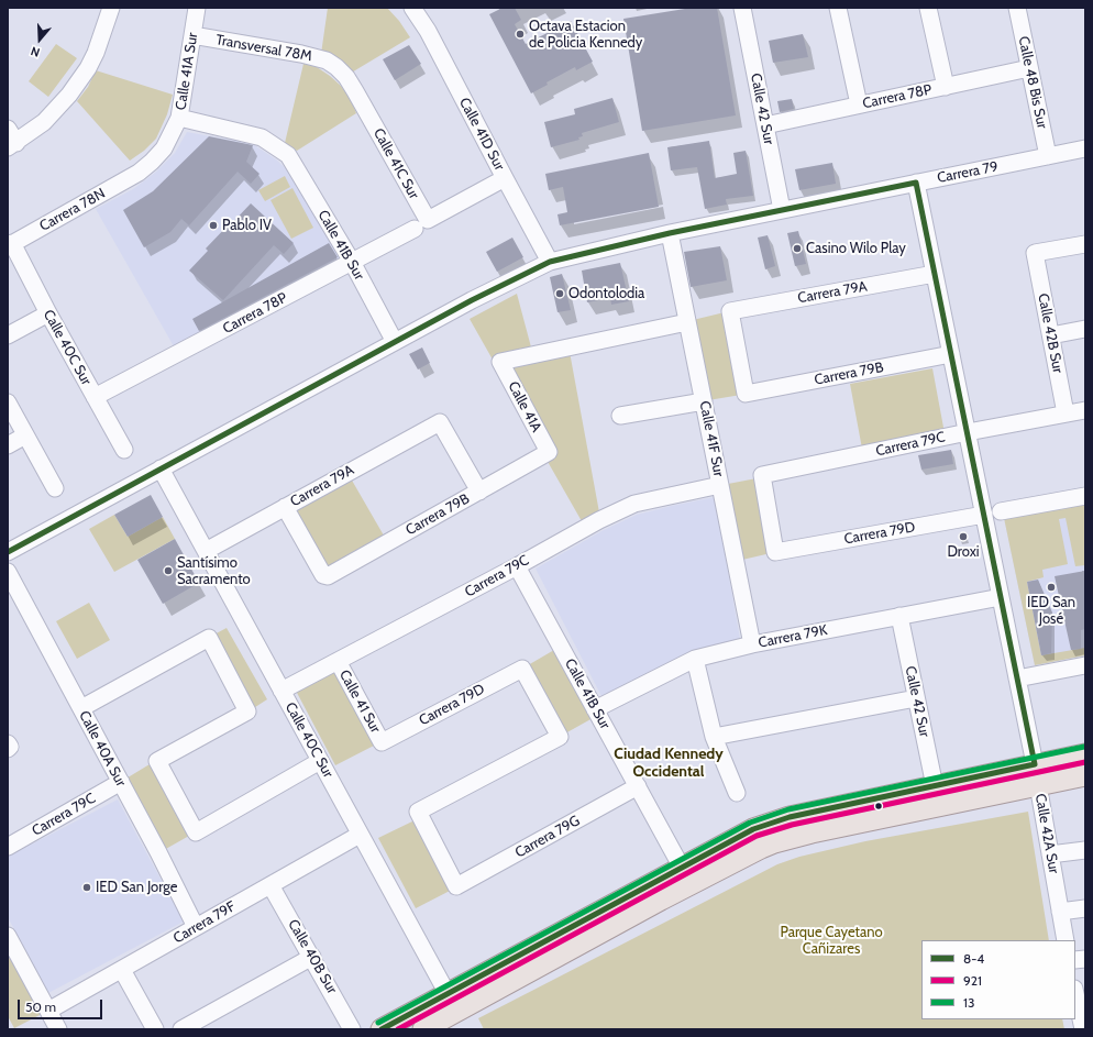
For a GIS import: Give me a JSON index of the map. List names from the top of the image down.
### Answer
{
  "streets": {
    "street": [
      "Transversal 78M",
      "Calle 41A Sur",
      "Calle 48 Bis Sur",
      "Carrera 78P",
      "Calle 42 Sur",
      "Calle 41D Sur",
      "Calle 41C Sur",
      "Carrera 79",
      "Carrera 78N",
      "Calle 41B Sur",
      "Carrera 79A",
      "Calle 42B Sur",
      "Calle 40C Sur",
      "Carrera 79B",
      "Calle 41A",
      "Calle 41F Sur",
      "Carrera 79C",
      "Carrera 79D",
      "Carrera 79K",
      "Calle 41 Sur",
      "Calle 40A Sur",
      "Calle 42A Sur",
      "Carrera 79G",
      "Carrera 79F",
      "Calle 40B Sur"
    ]
  },
  "crossings": [
    ["Transversal 78M", "Calle 41A Sur"],
    ["Transversal 78M", "Calle 41C Sur"],
    ["Calle 41A Sur", "Carrera 78N"],
    ["Calle 41A Sur", "Calle 41B Sur"],
    ["Calle 48 Bis Sur", "Carrera 78P"],
    ["Calle 48 Bis Sur", "Carrera 79"],
    ["Carrera 78P", "Calle 42 Sur"],
    ["Carrera 78P", "Calle 41D Sur"],
    ["Carrera 78P", "Calle 41C Sur"],
    ["Carrera 78P", "Calle 41B Sur"],
    ["Carrera 78P", "Calle 40C Sur"],
    ["Calle 42 Sur", "Carrera 79"],
    ["Calle 42 Sur", "Carrera 79K"],
    ["Calle 41D Sur", "Carrera 79"],
    ["Carrera 79", "Calle 41B Sur"],
    ["Carrera 79", "Calle 40C Sur"],
    ["Carrera 79", "Calle 41F Sur"],
    ["Carrera 79", "Calle 42A Sur"],
    ["Carrera 78N", "Calle 40C Sur"],
    ["Calle 41B Sur", "Carrera 79C"],
    ["Calle 41B Sur", "Carrera 79K"],
    ["Calle 41B Sur", "Carrera 79G"],
    ["Carrera 79A", "Calle 40C Sur"],
    ["Carrera 79A", "Carrera 79B"],
    ["Carrera 79A", "Calle 42A Sur"],
    ["Calle 42B Sur", "Carrera 79C"],
    ["Calle 40C Sur", "Carrera 79C"],
    ["Calle 40C Sur", "Carrera 79F"],
    ["Carrera 79B", "Calle 41A"],
    ["Carrera 79B", "Calle 42A Sur"],
    ["Calle 41A", "Calle 41F Sur"],
    ["Calle 41F Sur", "Carrera 79C"],
    ["Calle 41F Sur", "Carrera 79K"],
    ["Carrera 79C", "Carrera 79D"],
    ["Carrera 79C", "Calle 41 Sur"],
    ["Carrera 79C", "Calle 40A Sur"],
    ["Carrera 79C", "Calle 42A Sur"],
    ["Carrera 79D", "Calle 41 Sur"],
    ["Carrera 79D", "Calle 42A Sur"],
    ["Carrera 79D", "Carrera 79G"],
    ["Carrera 79K", "Calle 42A Sur"],
    ["Calle 40A Sur", "Carrera 79F"],
    ["Carrera 79F", "Calle 40B Sur"]
  ],
  "districts": ["Ciudad Kennedy Occidental"],
  "parks": ["Parque Cayetano Cañizares"],
  "places": [
    "Octava Estacion de Policia Kennedy",
    "Pablo IV",
    "Casino Wilo Play",
    "Odontolodia",
    "Droxi",
    "Santísimo Sacramento",
    "IED San José",
    "IED San Jorge"
  ],
  "lines": ["transit line 8-4", "transit line 13", "transit line 921"],
  "legend": ["8-4", "921", "13"],
  "scale_bar": "50 m",
  "north": "bottom"
}
